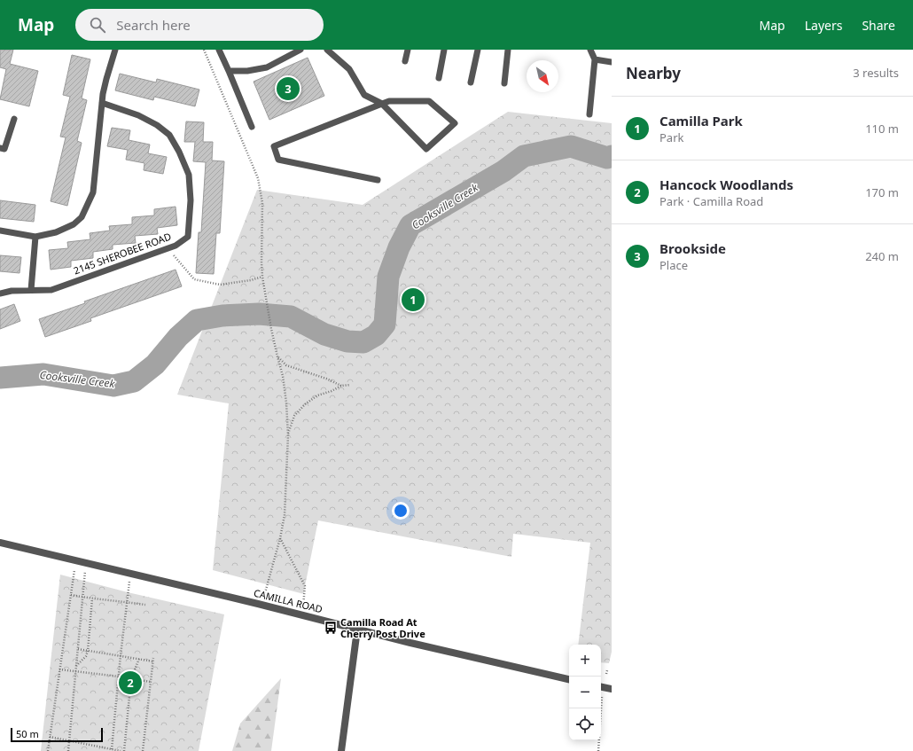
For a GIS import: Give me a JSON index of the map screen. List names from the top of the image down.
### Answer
{
  "streets": {
    "street": ["CAMILLA ROAD"],
    "lane": ["2145 SHEROBEE ROAD"]
  },
  "water": ["Cooksville Creek"],
  "places": {
    "bus stop": ["Camilla Road At Cherry Post Drive"]
  },
  "scale_bar": "50 m",
  "north": "bottom right",
  "page": {
    "header": "Map",
    "search": "Search here",
    "nav": ["Map", "Layers", "Share"],
    "heading": ["Nearby", "3 results"],
    "pins": ["3", "1", "2"],
    "list": [
      {
        "mark": "1",
        "name": "Camilla Park",
        "note": "Park",
        "value": "110 m"
      },
      {
        "mark": "2",
        "name": "Hancock Woodlands",
        "note": "Park · Camilla Road",
        "value": "170 m"
      },
      {
        "mark": "3",
        "name": "Brookside",
        "note": "Place",
        "value": "240 m"
      }
    ],
    "map_buttons": ["+", "−"],
    "scale": "50 m"
  }
}
